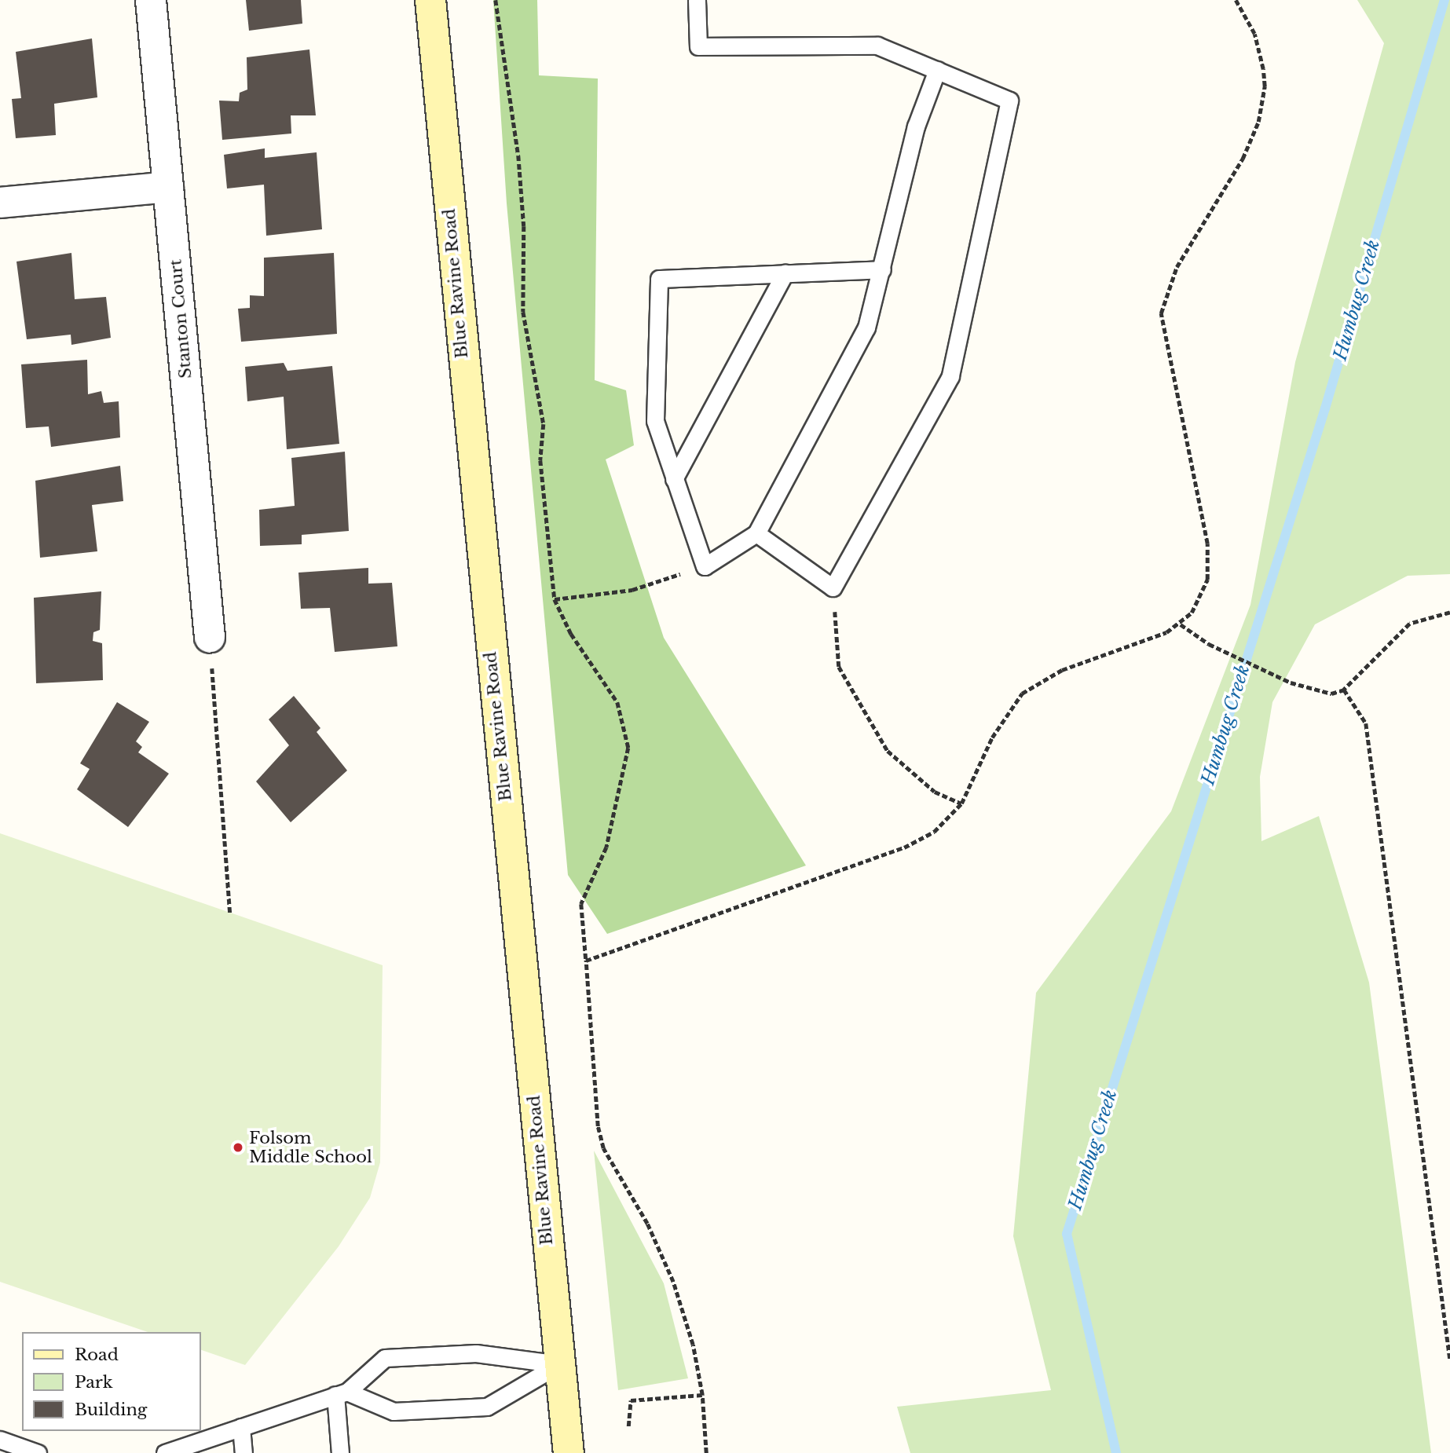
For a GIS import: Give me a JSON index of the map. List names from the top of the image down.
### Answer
{
  "streets": {
    "main road": ["Blue Ravine Road"],
    "street": ["Stanton Court"]
  },
  "water": ["Humbug Creek"],
  "places": ["Folsom Middle School"],
  "legend": ["Road", "Park", "Building"]
}
